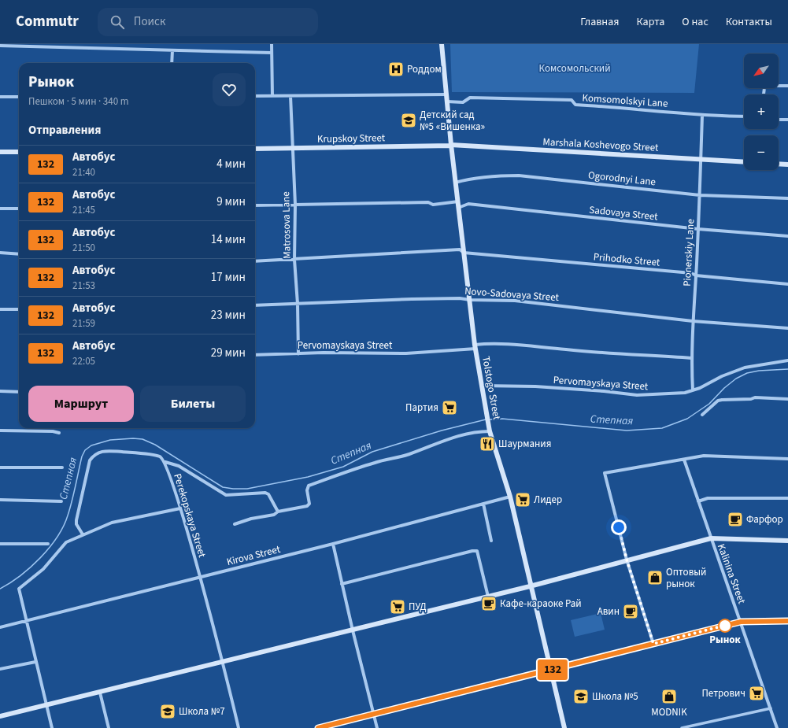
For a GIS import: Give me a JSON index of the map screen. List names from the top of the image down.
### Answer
{
  "streets": {
    "main road": ["Krupskoy Street", "Marshala Koshevogo Street", "Tolstogo Street"],
    "street": [
      "Komsomolskyi Lane",
      "Ogorodnyi Lane",
      "Sadovaya Street",
      "Matrosova Lane",
      "Pionerskiy Lane",
      "Prihodko Street",
      "Novo-Sadovaya Street",
      "Pervomayskaya Street",
      "Perekopskaya Street",
      "Kirova Street",
      "Kalinina Street"
    ]
  },
  "crossings": [
    ["Komsomolskyi Lane", "Pionerskiy Lane"],
    ["Komsomolskyi Lane", "Tolstogo Street"],
    ["Krupskoy Street", "Marshala Koshevogo Street"],
    ["Krupskoy Street", "Matrosova Lane"],
    ["Krupskoy Street", "Tolstogo Street"],
    ["Marshala Koshevogo Street", "Pionerskiy Lane"],
    ["Marshala Koshevogo Street", "Tolstogo Street"],
    ["Ogorodnyi Lane", "Pionerskiy Lane"],
    ["Ogorodnyi Lane", "Tolstogo Street"],
    ["Sadovaya Street", "Pionerskiy Lane"],
    ["Sadovaya Street", "Tolstogo Street"],
    ["Matrosova Lane", "Prihodko Street"],
    ["Matrosova Lane", "Novo-Sadovaya Street"],
    ["Matrosova Lane", "Pervomayskaya Street"],
    ["Pionerskiy Lane", "Prihodko Street"],
    ["Pionerskiy Lane", "Novo-Sadovaya Street"],
    ["Pionerskiy Lane", "Pervomayskaya Street"],
    ["Prihodko Street", "Tolstogo Street"],
    ["Novo-Sadovaya Street", "Tolstogo Street"],
    ["Pervomayskaya Street", "Tolstogo Street"],
    ["Tolstogo Street", "Kirova Street"],
    ["Perekopskaya Street", "Kirova Street"]
  ],
  "water": ["Степная"],
  "parks": ["Комсомольский"],
  "places": {
    "hospital": ["Роддом"],
    "school or university": ["Детский сад №5 «Вишенка»", "Школа №5", "Школа №7"],
    "supermarket": [
      "Партия",
      "Лидер",
      "ПУД",
      "Петрович"
    ],
    "restaurant": ["Шаурмания"],
    "cafe": ["Фарфор", "Кафе-караоке Рай", "Авин"],
    "shop": ["Оптовый рынок", "MODNIK"],
    "other": ["Рынок"]
  },
  "lines": ["bus line 132"],
  "north": "bottom left",
  "page": {
    "header": "Commutr",
    "search": "Поиск",
    "nav": [
      "Главная",
      "Карта",
      "О нас",
      "Контакты"
    ],
    "on_map": "132",
    "map_buttons": ["+", "−"],
    "heading": [
      ["Рынок", "Пешком · 5 мин · 340 m"],
      "Отправления"
    ],
    "list": [
      {
        "mark": "132",
        "name": "Автобус",
        "note": "21:40",
        "value": "4 мин"
      },
      {
        "mark": "132",
        "name": "Автобус",
        "note": "21:45",
        "value": "9 мин"
      },
      {
        "mark": "132",
        "name": "Автобус",
        "note": "21:50",
        "value": "14 мин"
      },
      {
        "mark": "132",
        "name": "Автобус",
        "note": "21:53",
        "value": "17 мин"
      },
      {
        "mark": "132",
        "name": "Автобус",
        "note": "21:59",
        "value": "23 мин"
      },
      {
        "mark": "132",
        "name": "Автобус",
        "note": "22:05",
        "value": "29 мин"
      }
    ],
    "buttons": ["Маршрут", "Билеты"]
  }
}
